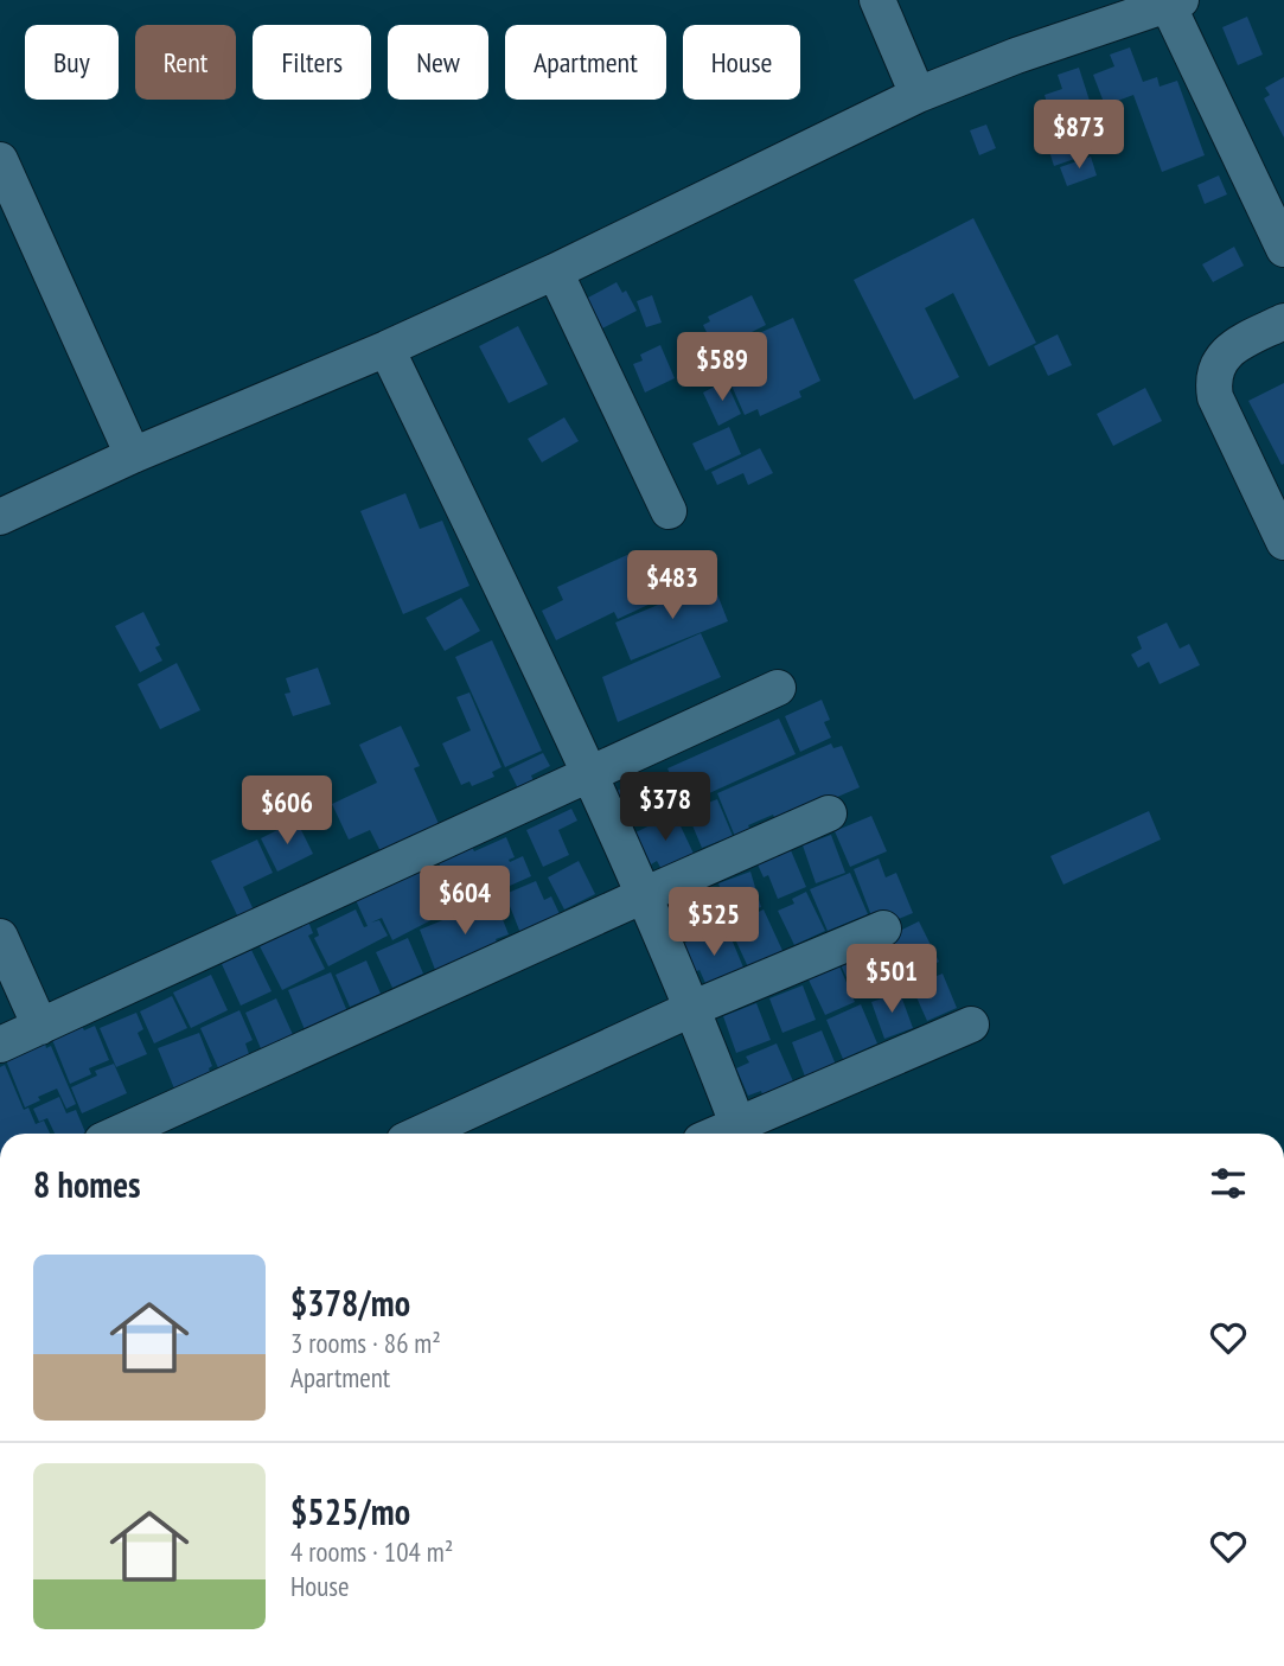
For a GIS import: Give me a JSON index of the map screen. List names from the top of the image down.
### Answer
{
  "page": {
    "chip": [
      "Buy",
      "Rent",
      "Filters",
      "New",
      "Apartment",
      "House"
    ],
    "price": [
      "$873",
      "$589",
      "$483",
      "$378",
      "$606",
      "$604",
      "$525",
      "$501"
    ],
    "heading": "8 homes",
    "list": [
      {
        "name": "$378/mo",
        "note": "3 rooms · 86 m² · Apartment"
      },
      {
        "name": "$525/mo",
        "note": "4 rooms · 104 m² · House"
      }
    ]
  }
}
